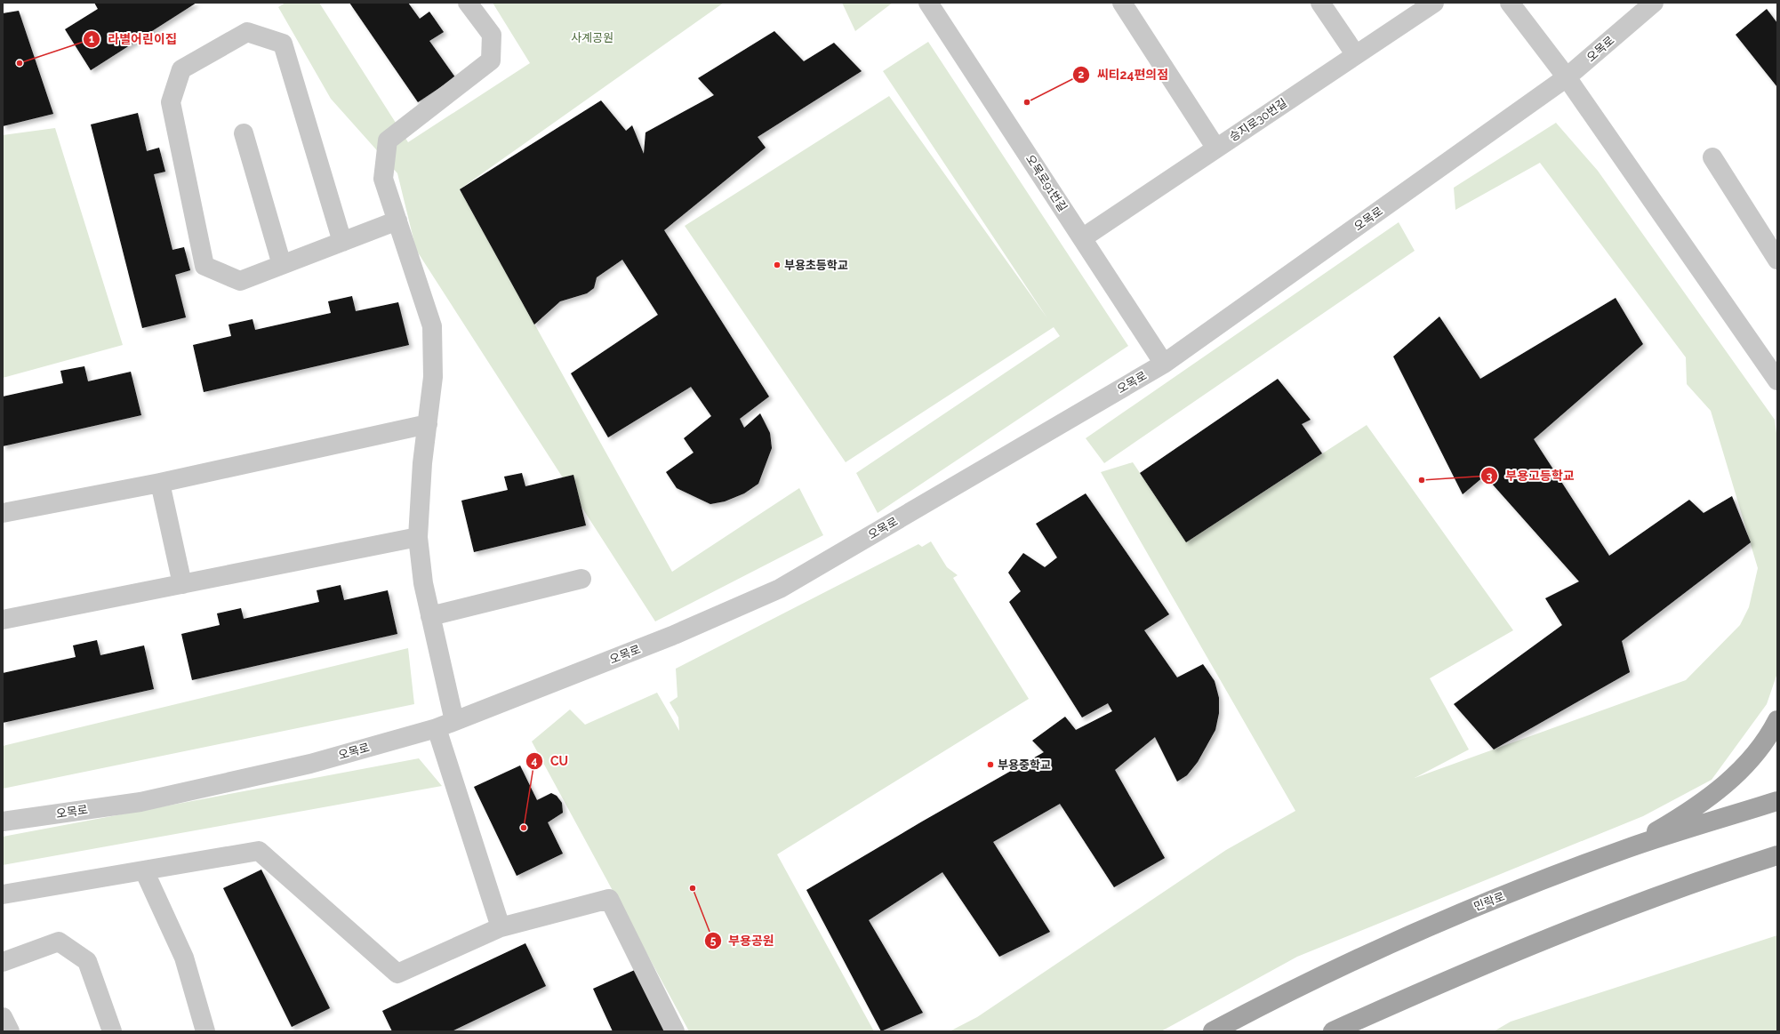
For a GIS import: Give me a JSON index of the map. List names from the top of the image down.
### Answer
{
  "streets": {
    "main road": ["민락로"],
    "street": ["오목로", "승지로30번길", "오목로91번길"]
  },
  "crossings": [
    ["오목로", "오목로91번길"],
    ["승지로30번길", "오목로91번길"]
  ],
  "parks": ["사계공원"],
  "places": [
    "라별어린이집",
    "씨티24편의점",
    "부용초등학교",
    "부용고등학교",
    "부용중학교",
    "CU",
    "부용공원"
  ]
}
